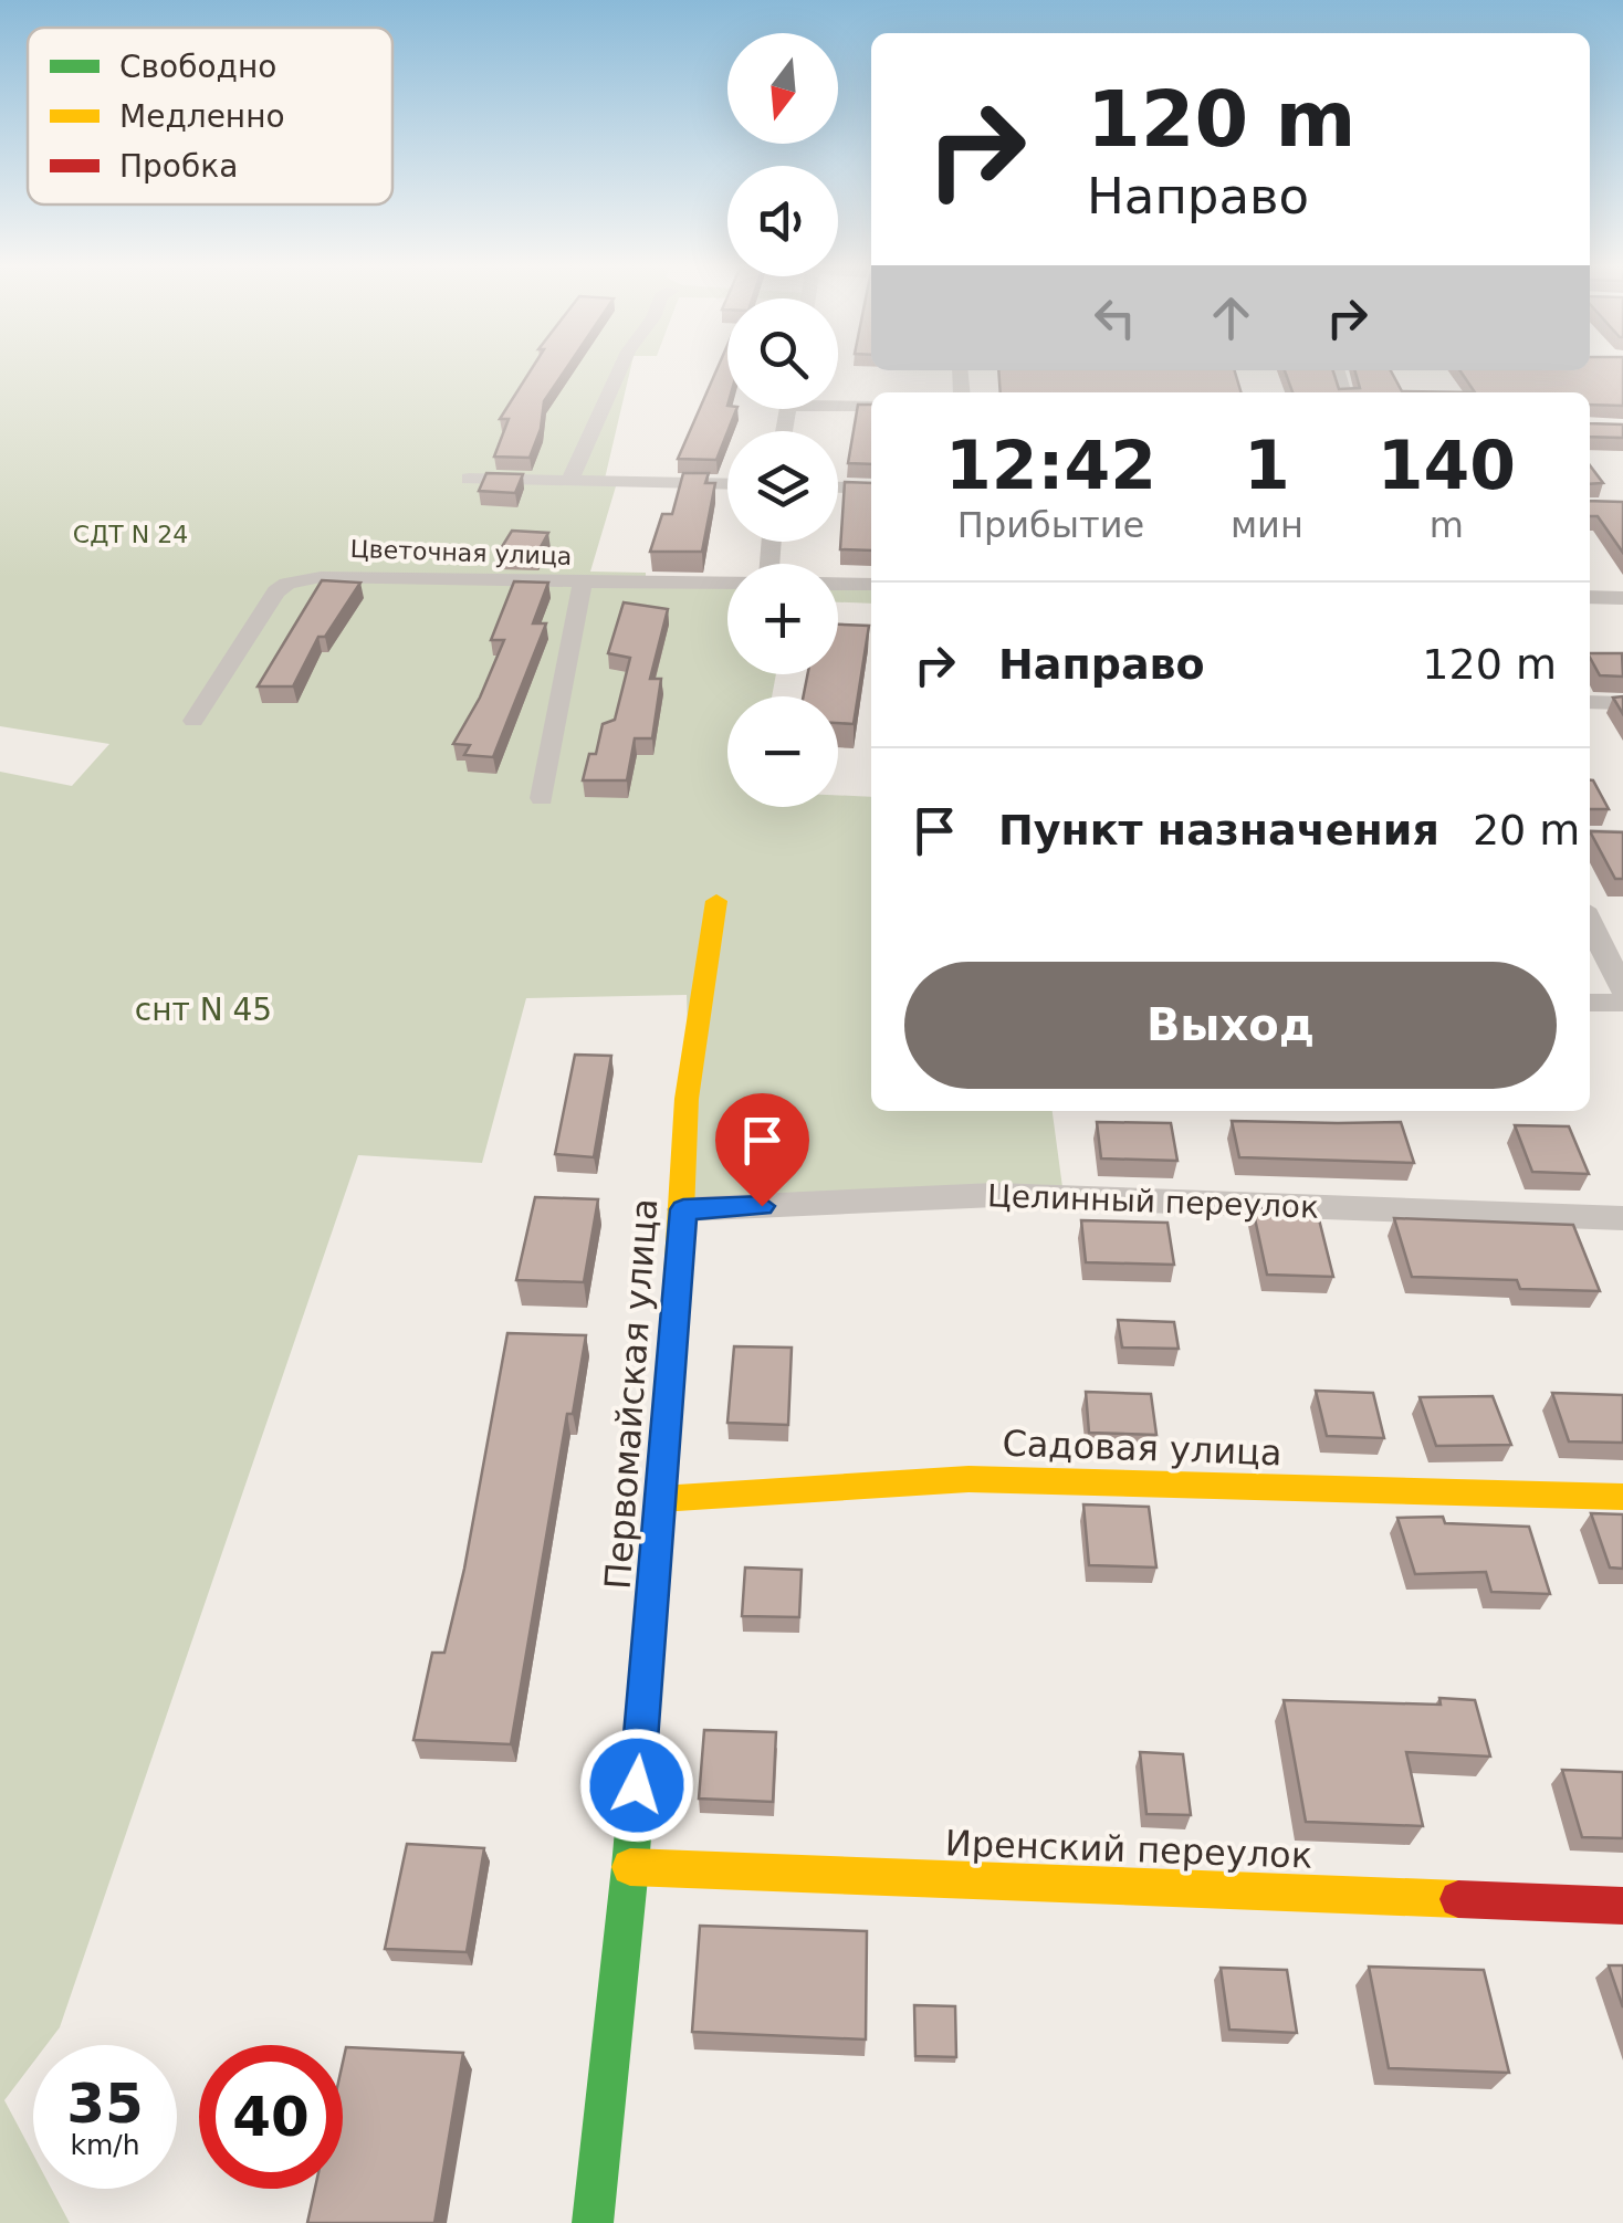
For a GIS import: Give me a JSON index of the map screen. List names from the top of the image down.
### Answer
{
  "streets": {
    "street": [
      "Цветочная улица",
      "Целинный переулок",
      "Первомайская улица",
      "Садовая улица",
      "Иренский переулок"
    ]
  },
  "crossings": [
    ["Целинный переулок", "Первомайская улица"],
    ["Первомайская улица", "Садовая улица"],
    ["Первомайская улица", "Иренский переулок"]
  ],
  "parks": ["СДТ N 24", "снт N 45"],
  "legend": ["Свободно", "Медленно", "Пробка"],
  "north": "bottom",
  "page": {
    "map_buttons": ["+", "−"],
    "turn": ["120 m", "Направо"],
    "eta": [
      "12:42",
      "Прибытие",
      "1",
      "мин",
      "140",
      "m"
    ],
    "list": [
      {
        "name": "Направо",
        "value": "120 m"
      },
      {
        "name": "Пункт назначения",
        "value": "20 m"
      }
    ],
    "buttons": "Выход",
    "speed": "35 km/h",
    "limit": "40"
  }
}
